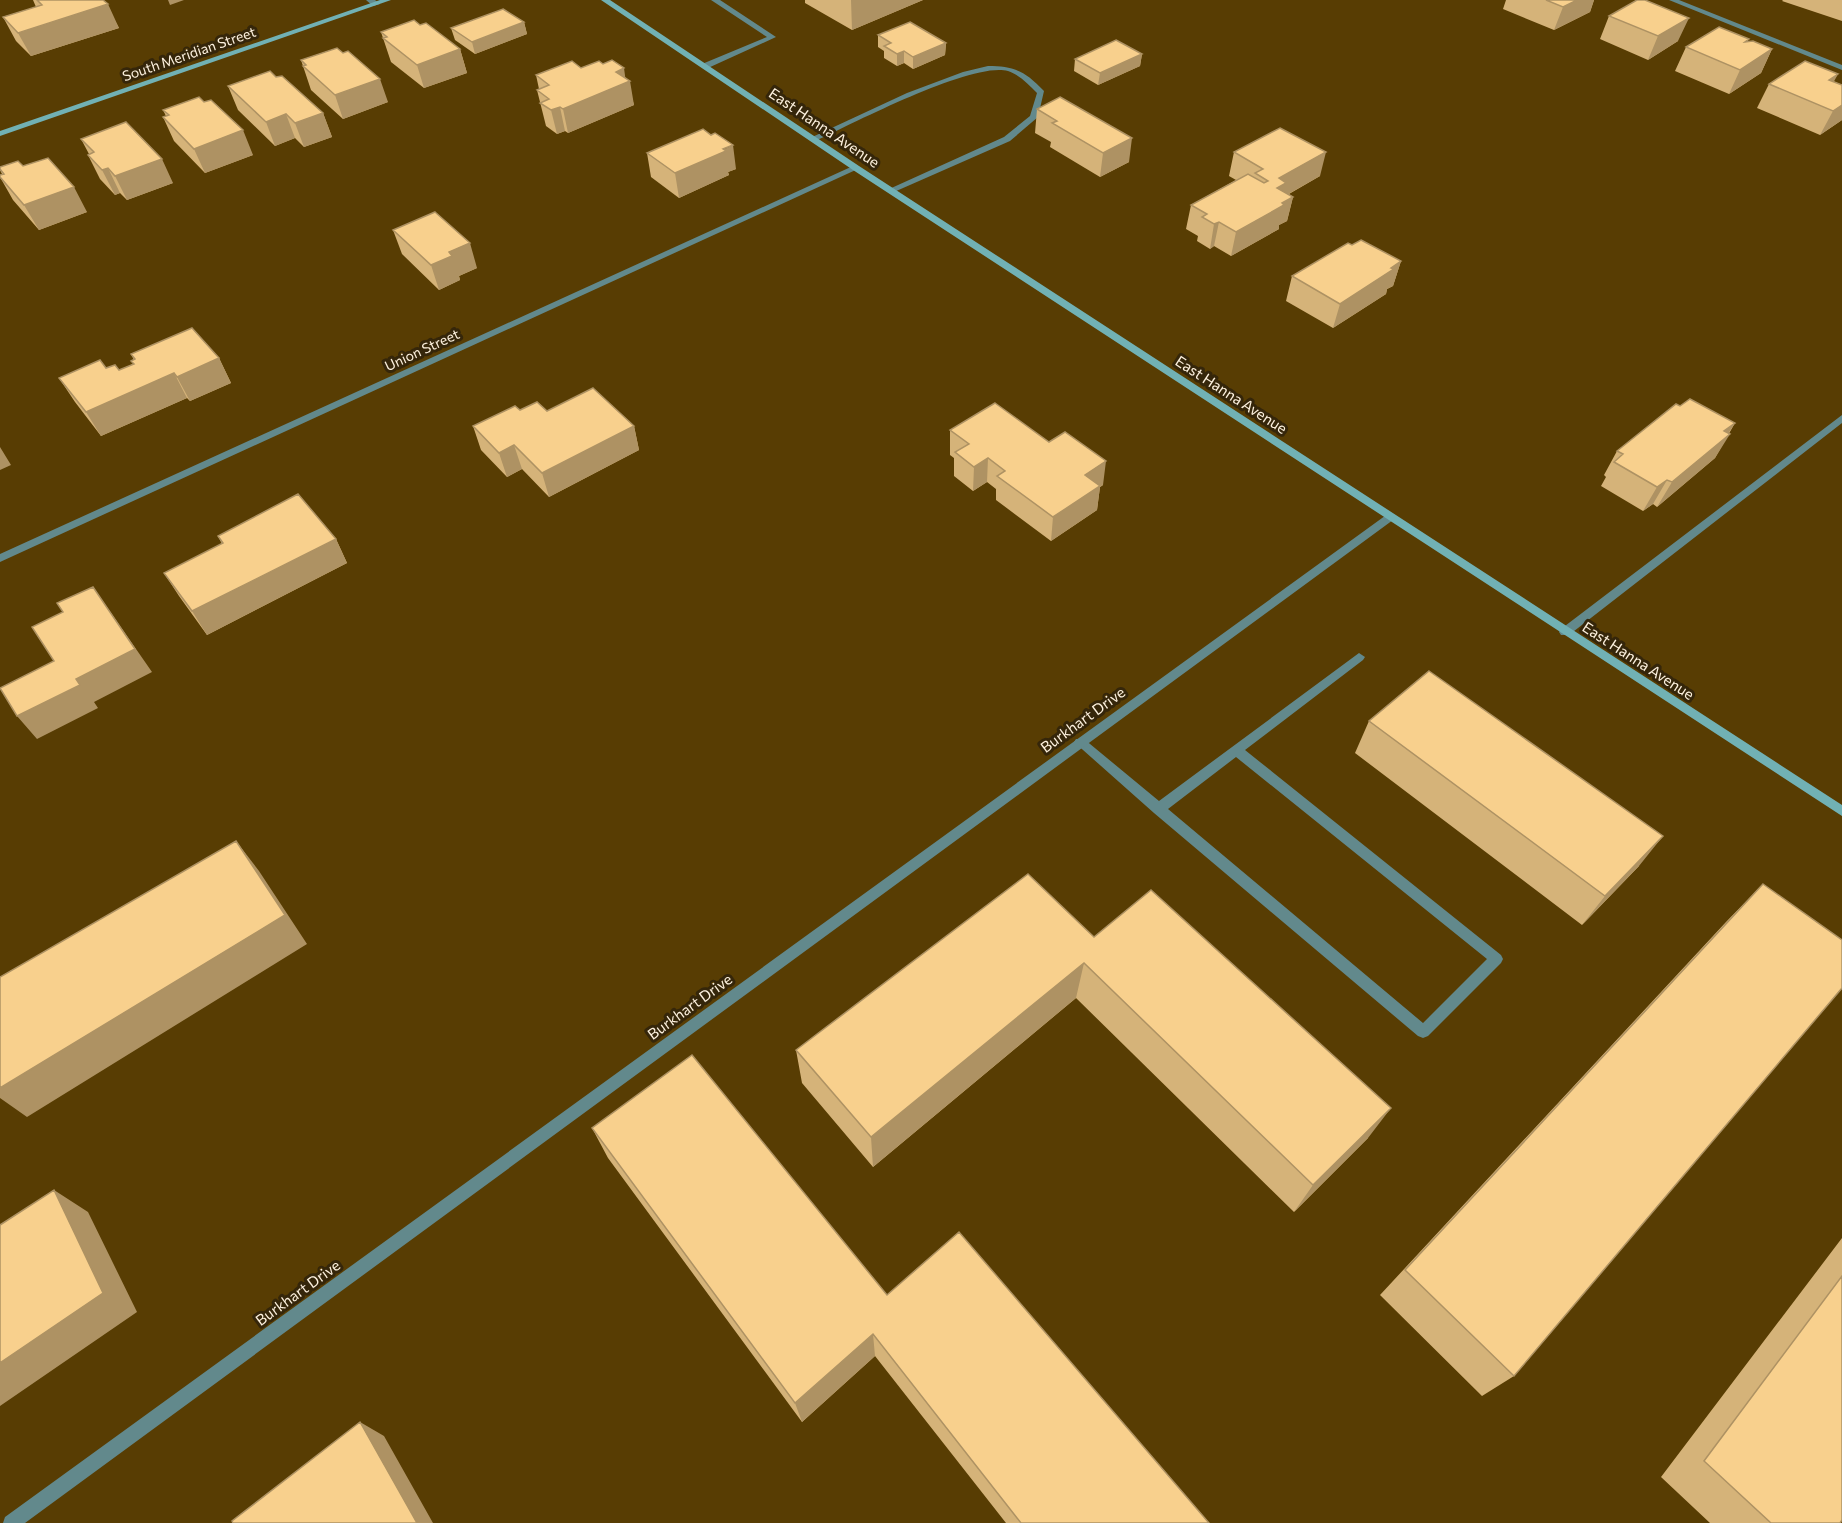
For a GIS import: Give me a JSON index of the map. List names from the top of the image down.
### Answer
{
  "streets": {
    "main road": ["South Meridian Street", "East Hanna Avenue"],
    "street": ["Union Street", "Burkhart Drive"]
  },
  "crossings": [
    ["East Hanna Avenue", "Union Street"],
    ["East Hanna Avenue", "Burkhart Drive"]
  ]
}
